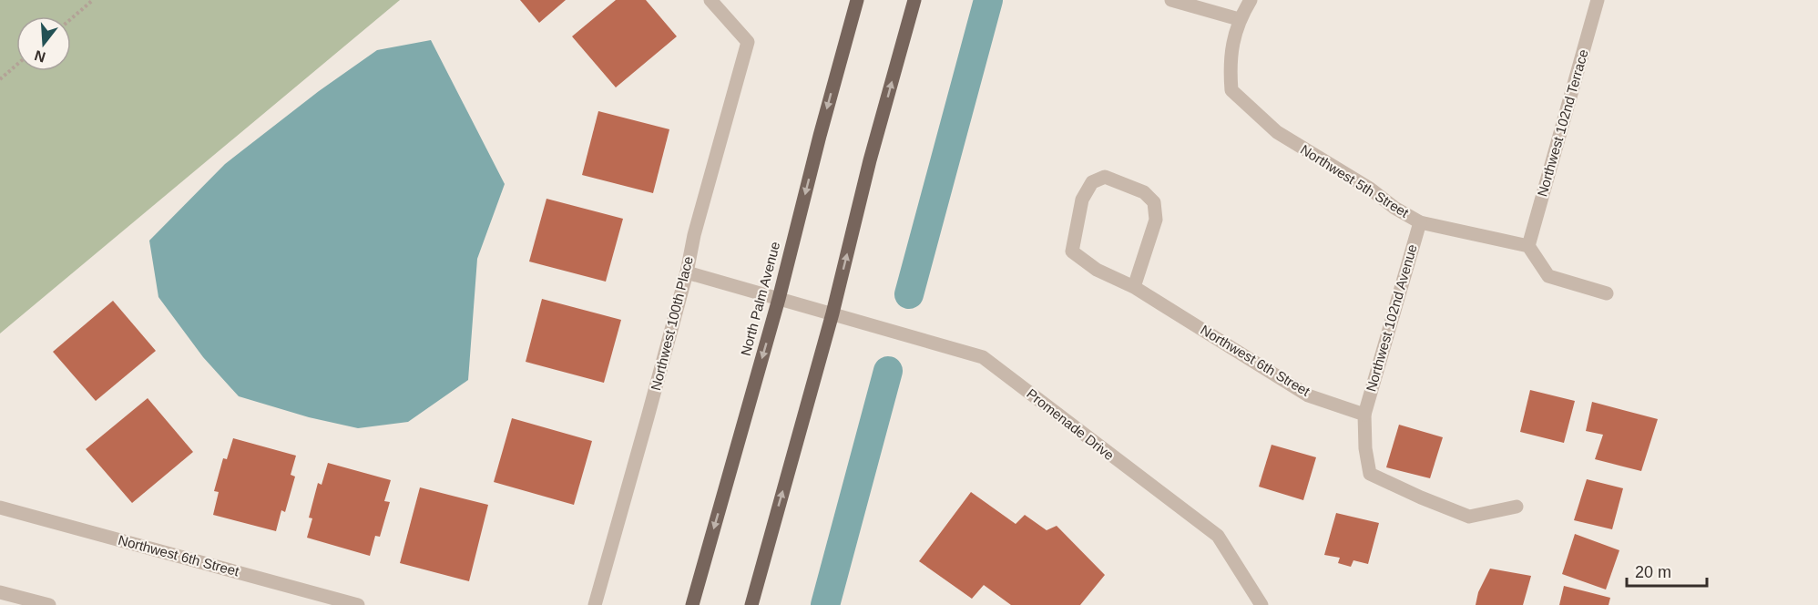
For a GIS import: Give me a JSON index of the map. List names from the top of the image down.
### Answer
{
  "streets": {
    "main road": ["North Palm Avenue"],
    "street": [
      "Northwest 102nd Terrace",
      "Northwest 5th Street",
      "Northwest 102nd Avenue",
      "Northwest 100th Place",
      "Northwest 6th Street",
      "Promenade Drive"
    ]
  },
  "crossings": [
    ["Northwest 102nd Terrace", "Northwest 5th Street"],
    ["Northwest 5th Street", "Northwest 102nd Avenue"],
    ["Northwest 102nd Avenue", "Northwest 6th Street"]
  ],
  "scale_bar": "20 m",
  "north": "bottom"
}
